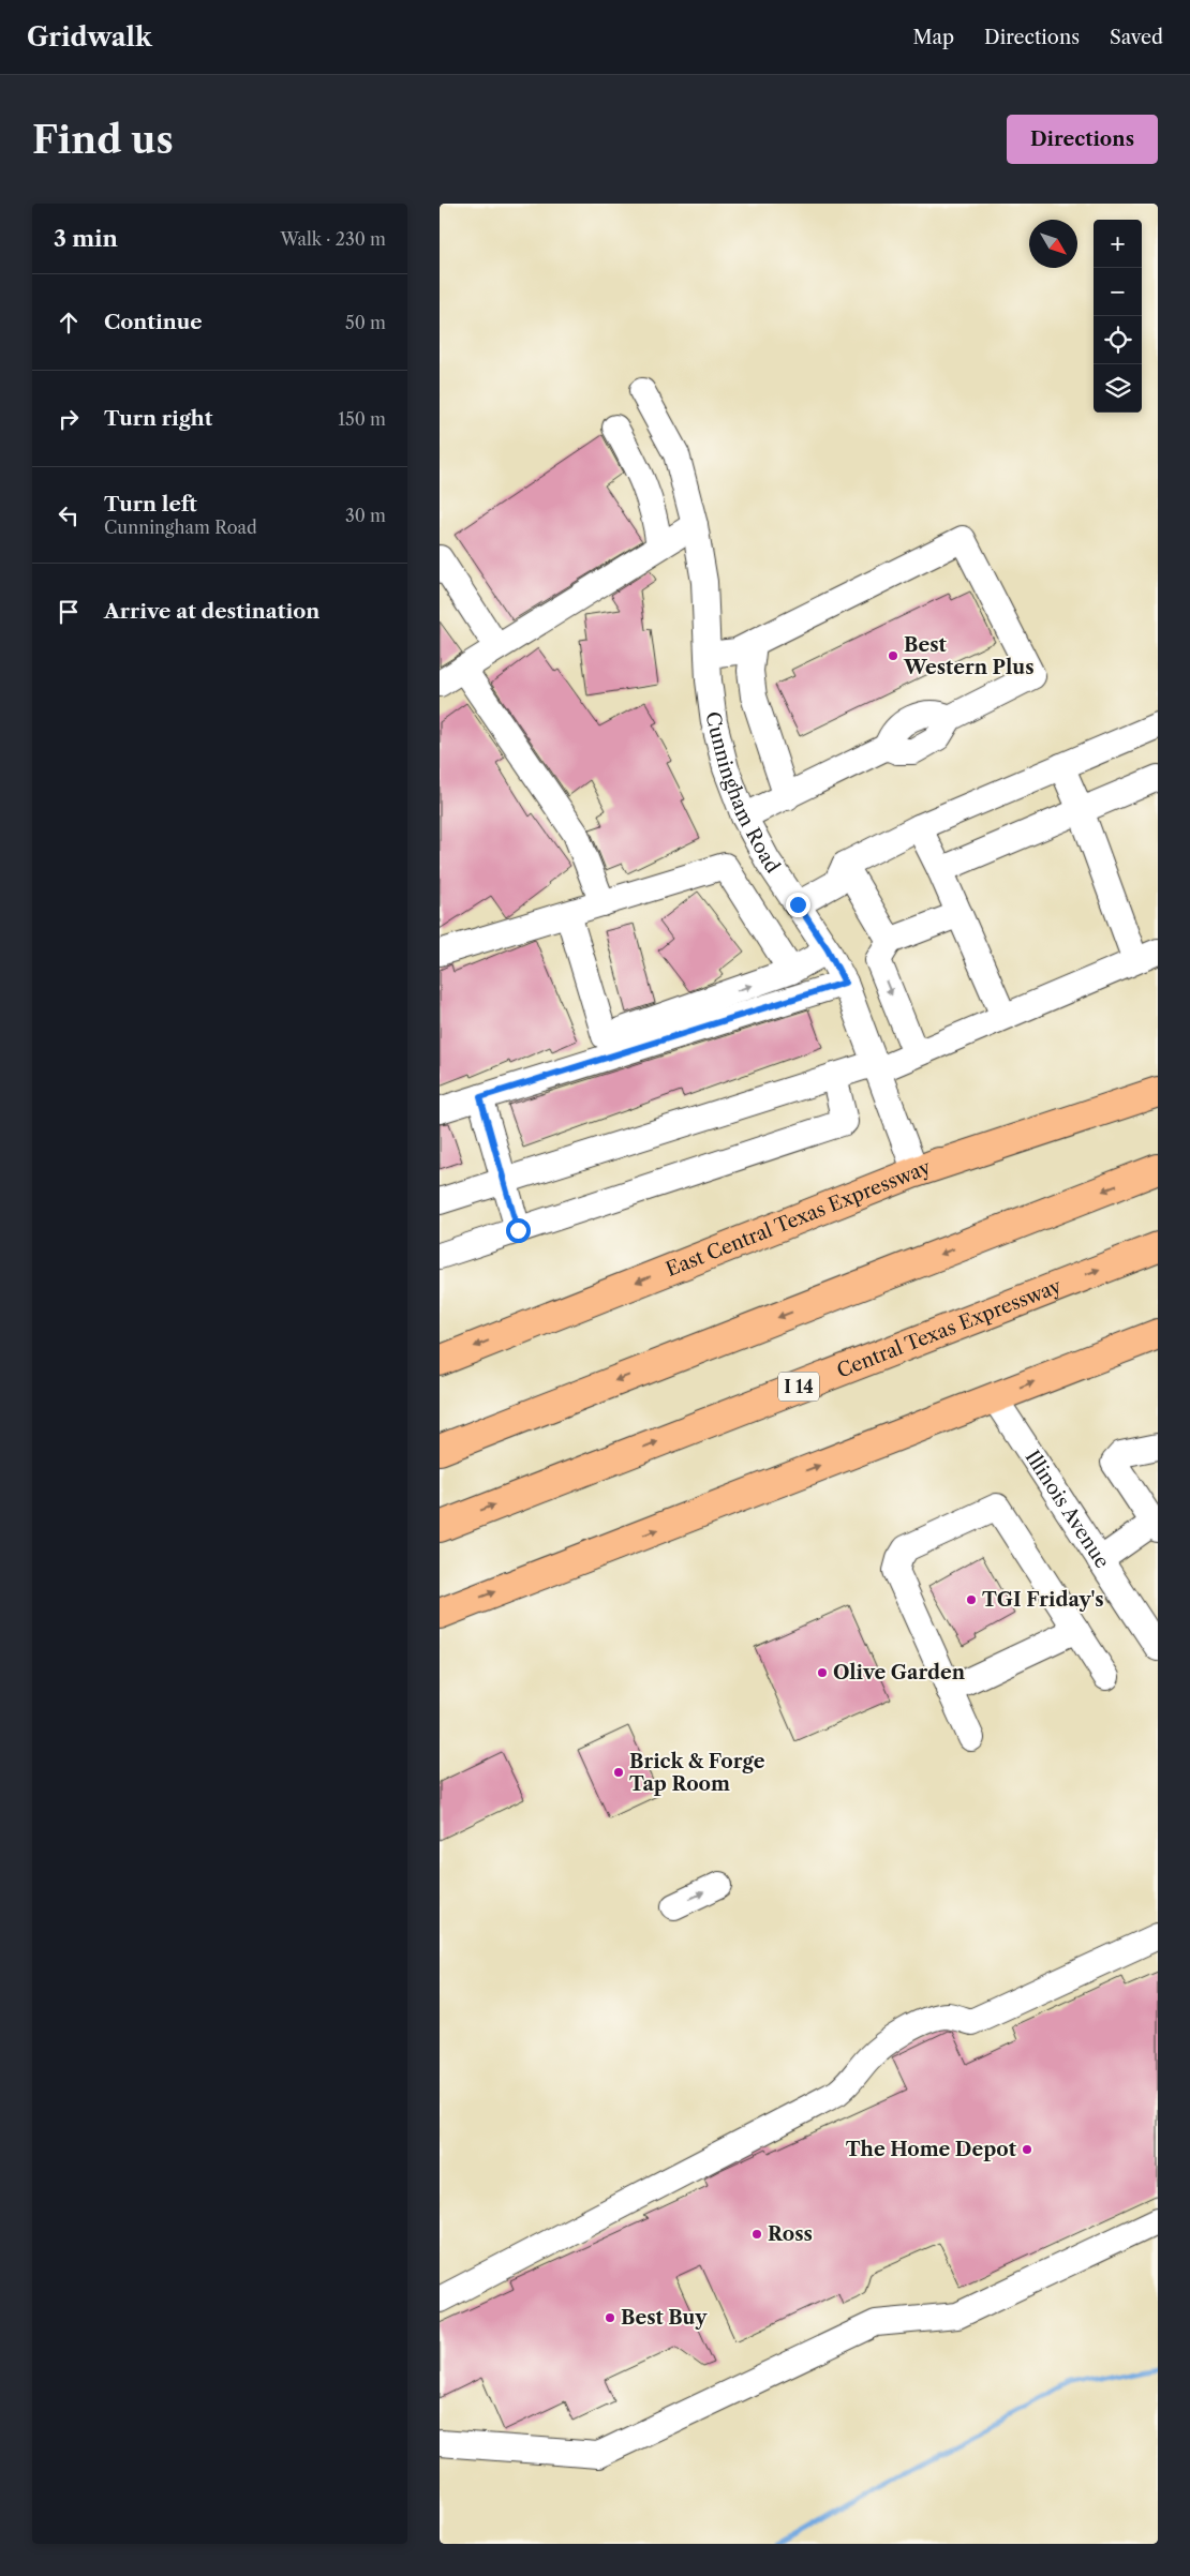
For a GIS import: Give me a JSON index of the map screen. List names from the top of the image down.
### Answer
{
  "streets": {
    "main road": ["East Central Texas Expressway", "Central Texas Expressway", "I 14"],
    "street": ["Cunningham Road", "Illinois Avenue"]
  },
  "crossings": [
    ["Cunningham Road", "East Central Texas Expressway"]
  ],
  "places": [
    "Best Western Plus",
    "TGI Friday's",
    "Olive Garden",
    "Brick & Forge Tap Room",
    "The Home Depot",
    "Ross",
    "Best Buy"
  ],
  "north": "bottom right",
  "page": {
    "header": "Gridwalk",
    "nav": ["Map", "Directions", "Saved"],
    "buttons": "Directions",
    "title": "Find us",
    "heading": ["3 min", "Walk · 230 m"],
    "map_buttons": ["+", "−"],
    "list": [
      ["Continue", "50 m"],
      ["Turn right", "150 m"],
      ["Turn left", "Cunningham Road", "30 m"],
      "Arrive at destination"
    ]
  }
}
